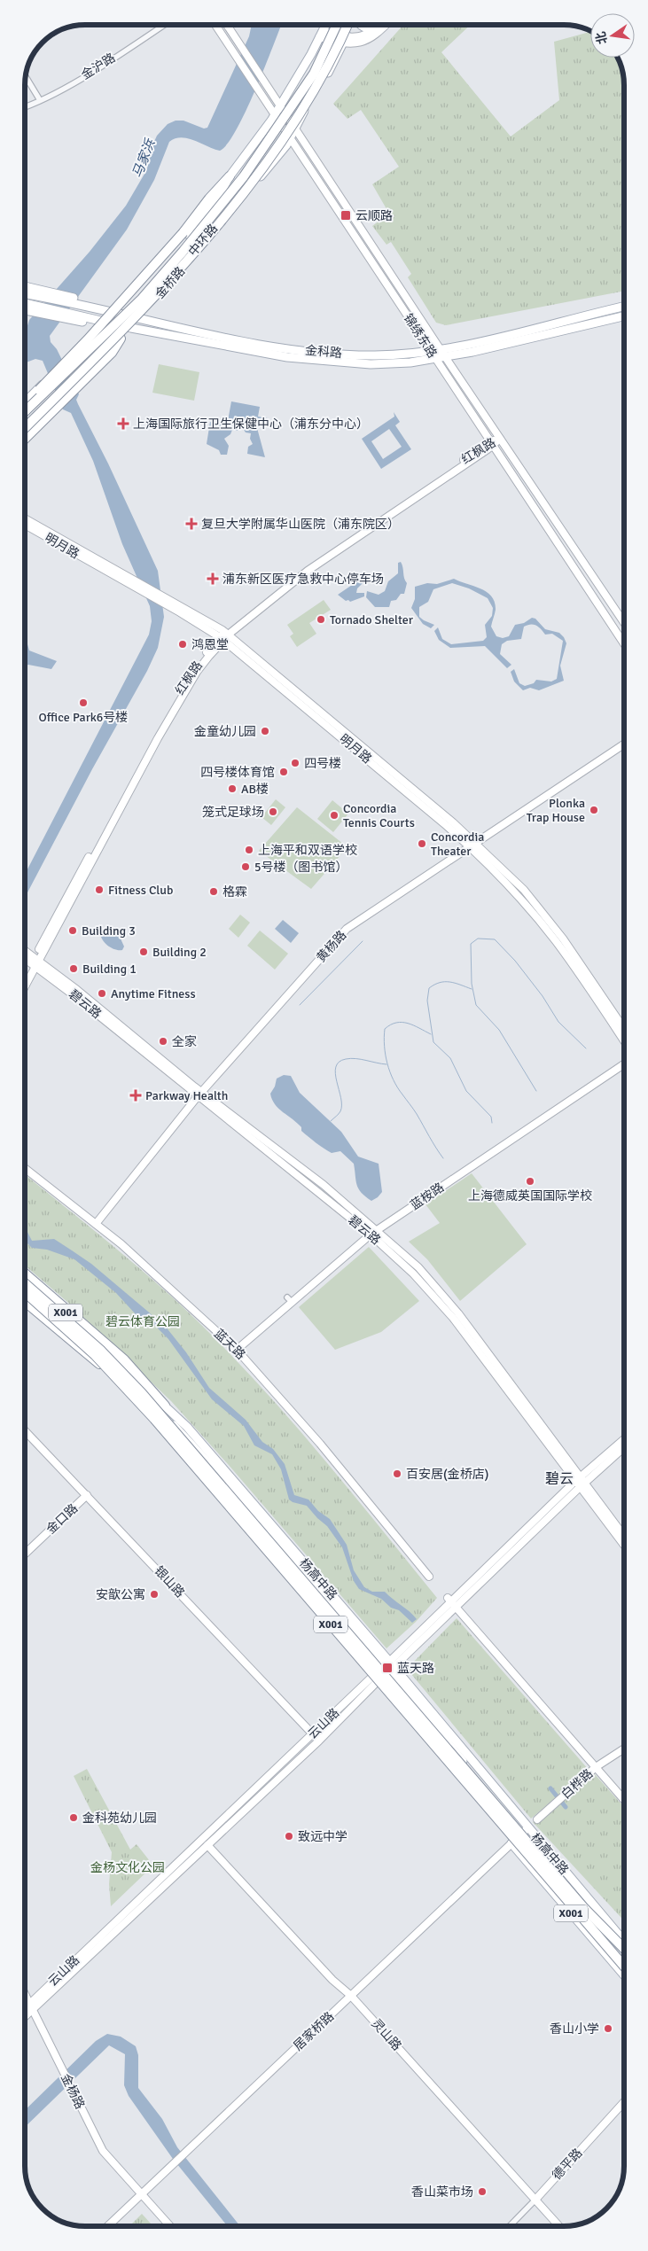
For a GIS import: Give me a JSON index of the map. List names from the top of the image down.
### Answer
{
  "streets": {
    "highway": ["中环路", "X001", "杨高中路"],
    "main road": ["金桥路", "金科路"],
    "street": [
      "金沪路",
      "锦绣东路",
      "红枫路",
      "明月路",
      "黄杨路",
      "碧云路",
      "蓝桉路",
      "蓝天路",
      "金口路",
      "银山路",
      "云山路",
      "白桦路",
      "居家桥路",
      "灵山路",
      "金杨路",
      "德平路"
    ]
  },
  "crossings": [
    ["金桥路", "锦绣东路"],
    ["金桥路", "金科路"],
    ["锦绣东路", "金科路"],
    ["锦绣东路", "红枫路"],
    ["红枫路", "明月路"],
    ["红枫路", "碧云路"],
    ["明月路", "黄杨路"],
    ["黄杨路", "碧云路"],
    ["黄杨路", "蓝天路"],
    ["碧云路", "蓝桉路"],
    ["碧云路", "云山路"],
    ["蓝桉路", "蓝天路"],
    ["X001", "杨高中路"],
    ["X001", "云山路"],
    ["X001", "居家桥路"],
    ["金口路", "银山路"],
    ["杨高中路", "云山路"],
    ["杨高中路", "白桦路"],
    ["杨高中路", "居家桥路"],
    ["银山路", "云山路"],
    ["云山路", "灵山路"],
    ["云山路", "金杨路"],
    ["白桦路", "居家桥路"],
    ["居家桥路", "灵山路"],
    ["居家桥路", "金杨路"],
    ["灵山路", "德平路"]
  ],
  "districts": ["碧云"],
  "water": ["马家浜"],
  "parks": ["碧云体育公园", "金杨文化公园"],
  "places": {
    "transit": ["云顺路", "蓝天路"],
    "health": [
      "上海国际旅行卫生保健中心（浦东分中心）",
      "复旦大学附属华山医院（浦东院区）",
      "浦东新区医疗急救中心停车场",
      "Parkway Health"
    ],
    "other": [
      "Tornado Shelter",
      "鸿恩堂",
      "Office Park6号楼",
      "金童幼儿园",
      "四号楼",
      "四号楼体育馆",
      "AB楼",
      "Plonka Trap House",
      "笼式足球场",
      "Concordia Tennis Courts",
      "Concordia Theater",
      "上海平和双语学校",
      "5号楼（图书馆）",
      "Fitness Club",
      "格霖",
      "Building 3",
      "Building 2",
      "Building 1",
      "Anytime Fitness",
      "全家",
      "上海德威英国国际学校",
      "百安居(金桥店)",
      "安歆公寓",
      "金科苑幼儿园",
      "致远中学",
      "香山小学",
      "香山菜市场"
    ]
  },
  "north": "left"
}
